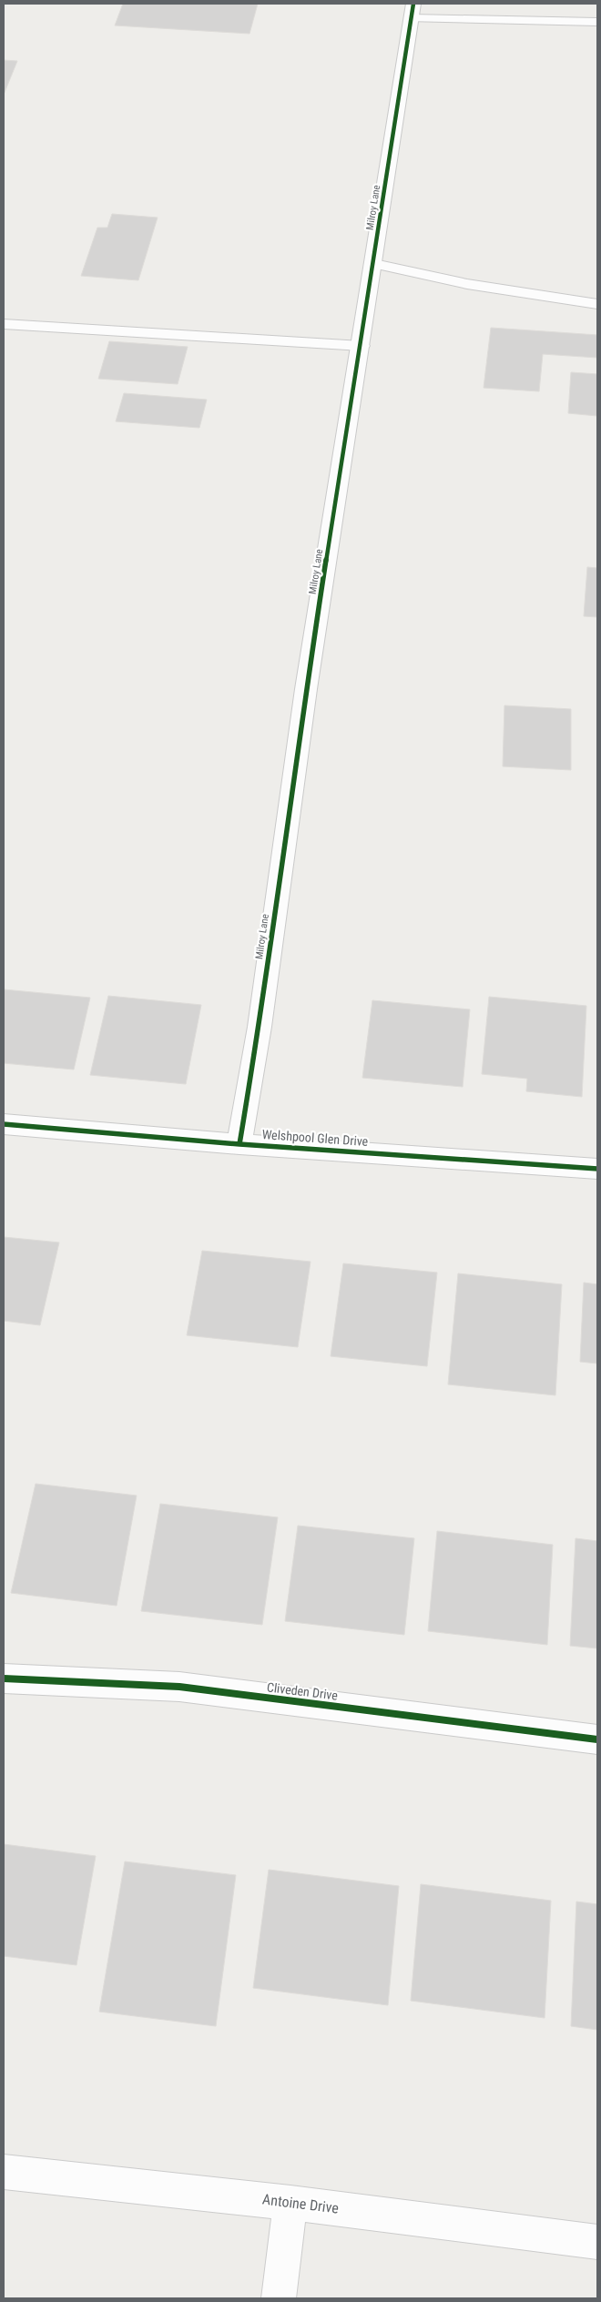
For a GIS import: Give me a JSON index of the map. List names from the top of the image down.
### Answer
{
  "streets": {
    "street": [
      "Milroy Lane",
      "Welshpool Glen Drive",
      "Cliveden Drive",
      "Antoine Drive"
    ]
  },
  "crossings": [
    ["Milroy Lane", "Welshpool Glen Drive"]
  ]
}
